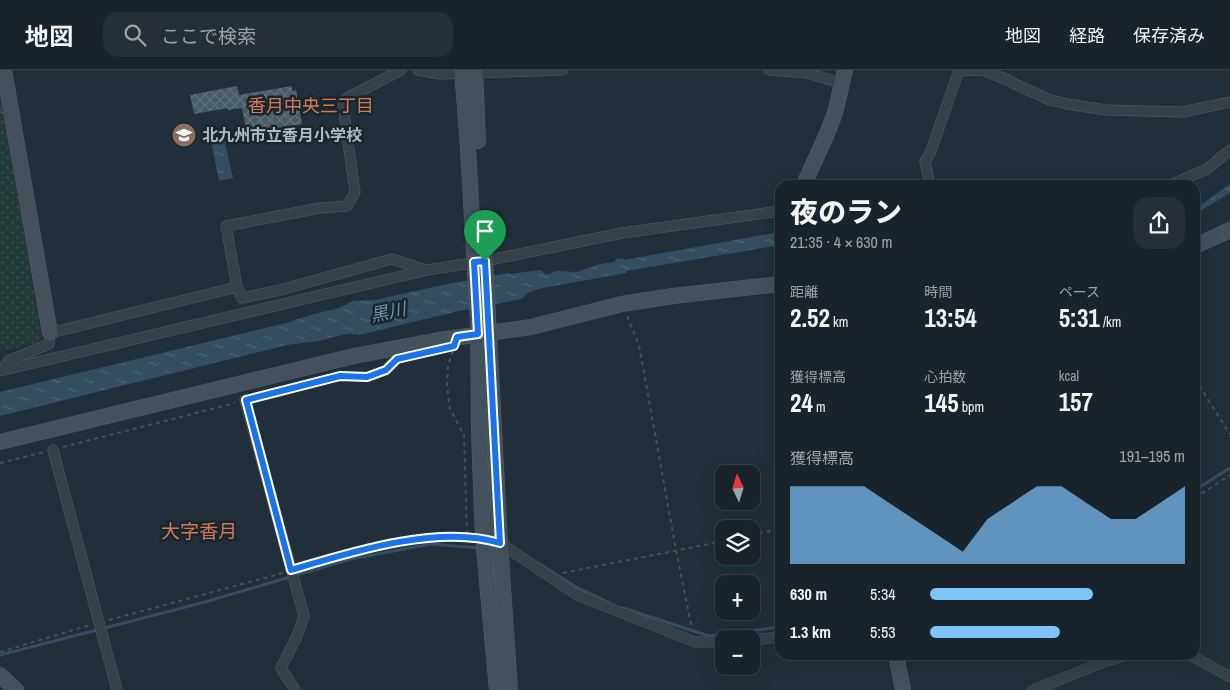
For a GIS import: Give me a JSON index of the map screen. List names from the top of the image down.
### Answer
{
  "districts": ["香月中央三丁目", "大字香月"],
  "water": ["黒川"],
  "places": {
    "school or university": ["北九州市立香月小学校"]
  },
  "north": "top",
  "page": {
    "header": "地図",
    "search": "ここで検索",
    "nav": ["地図", "経路", "保存済み"],
    "heading": ["夜のラン", "21:35 · 4 × 630 m"],
    "stats": [
      ["距離", "2.52 km"],
      ["時間", "13:54"],
      ["ペース", "5:31 /km"],
      ["獲得標高", "24 m"],
      ["心拍数", "145 bpm"],
      ["kcal", "157"]
    ],
    "chart": ["獲得標高", "191–195 m"],
    "map_buttons": ["+", "−"],
    "list": [
      {
        "name": "630 m",
        "note": "5:34"
      },
      {
        "name": "1.3 km",
        "note": "5:53"
      }
    ]
  }
}
